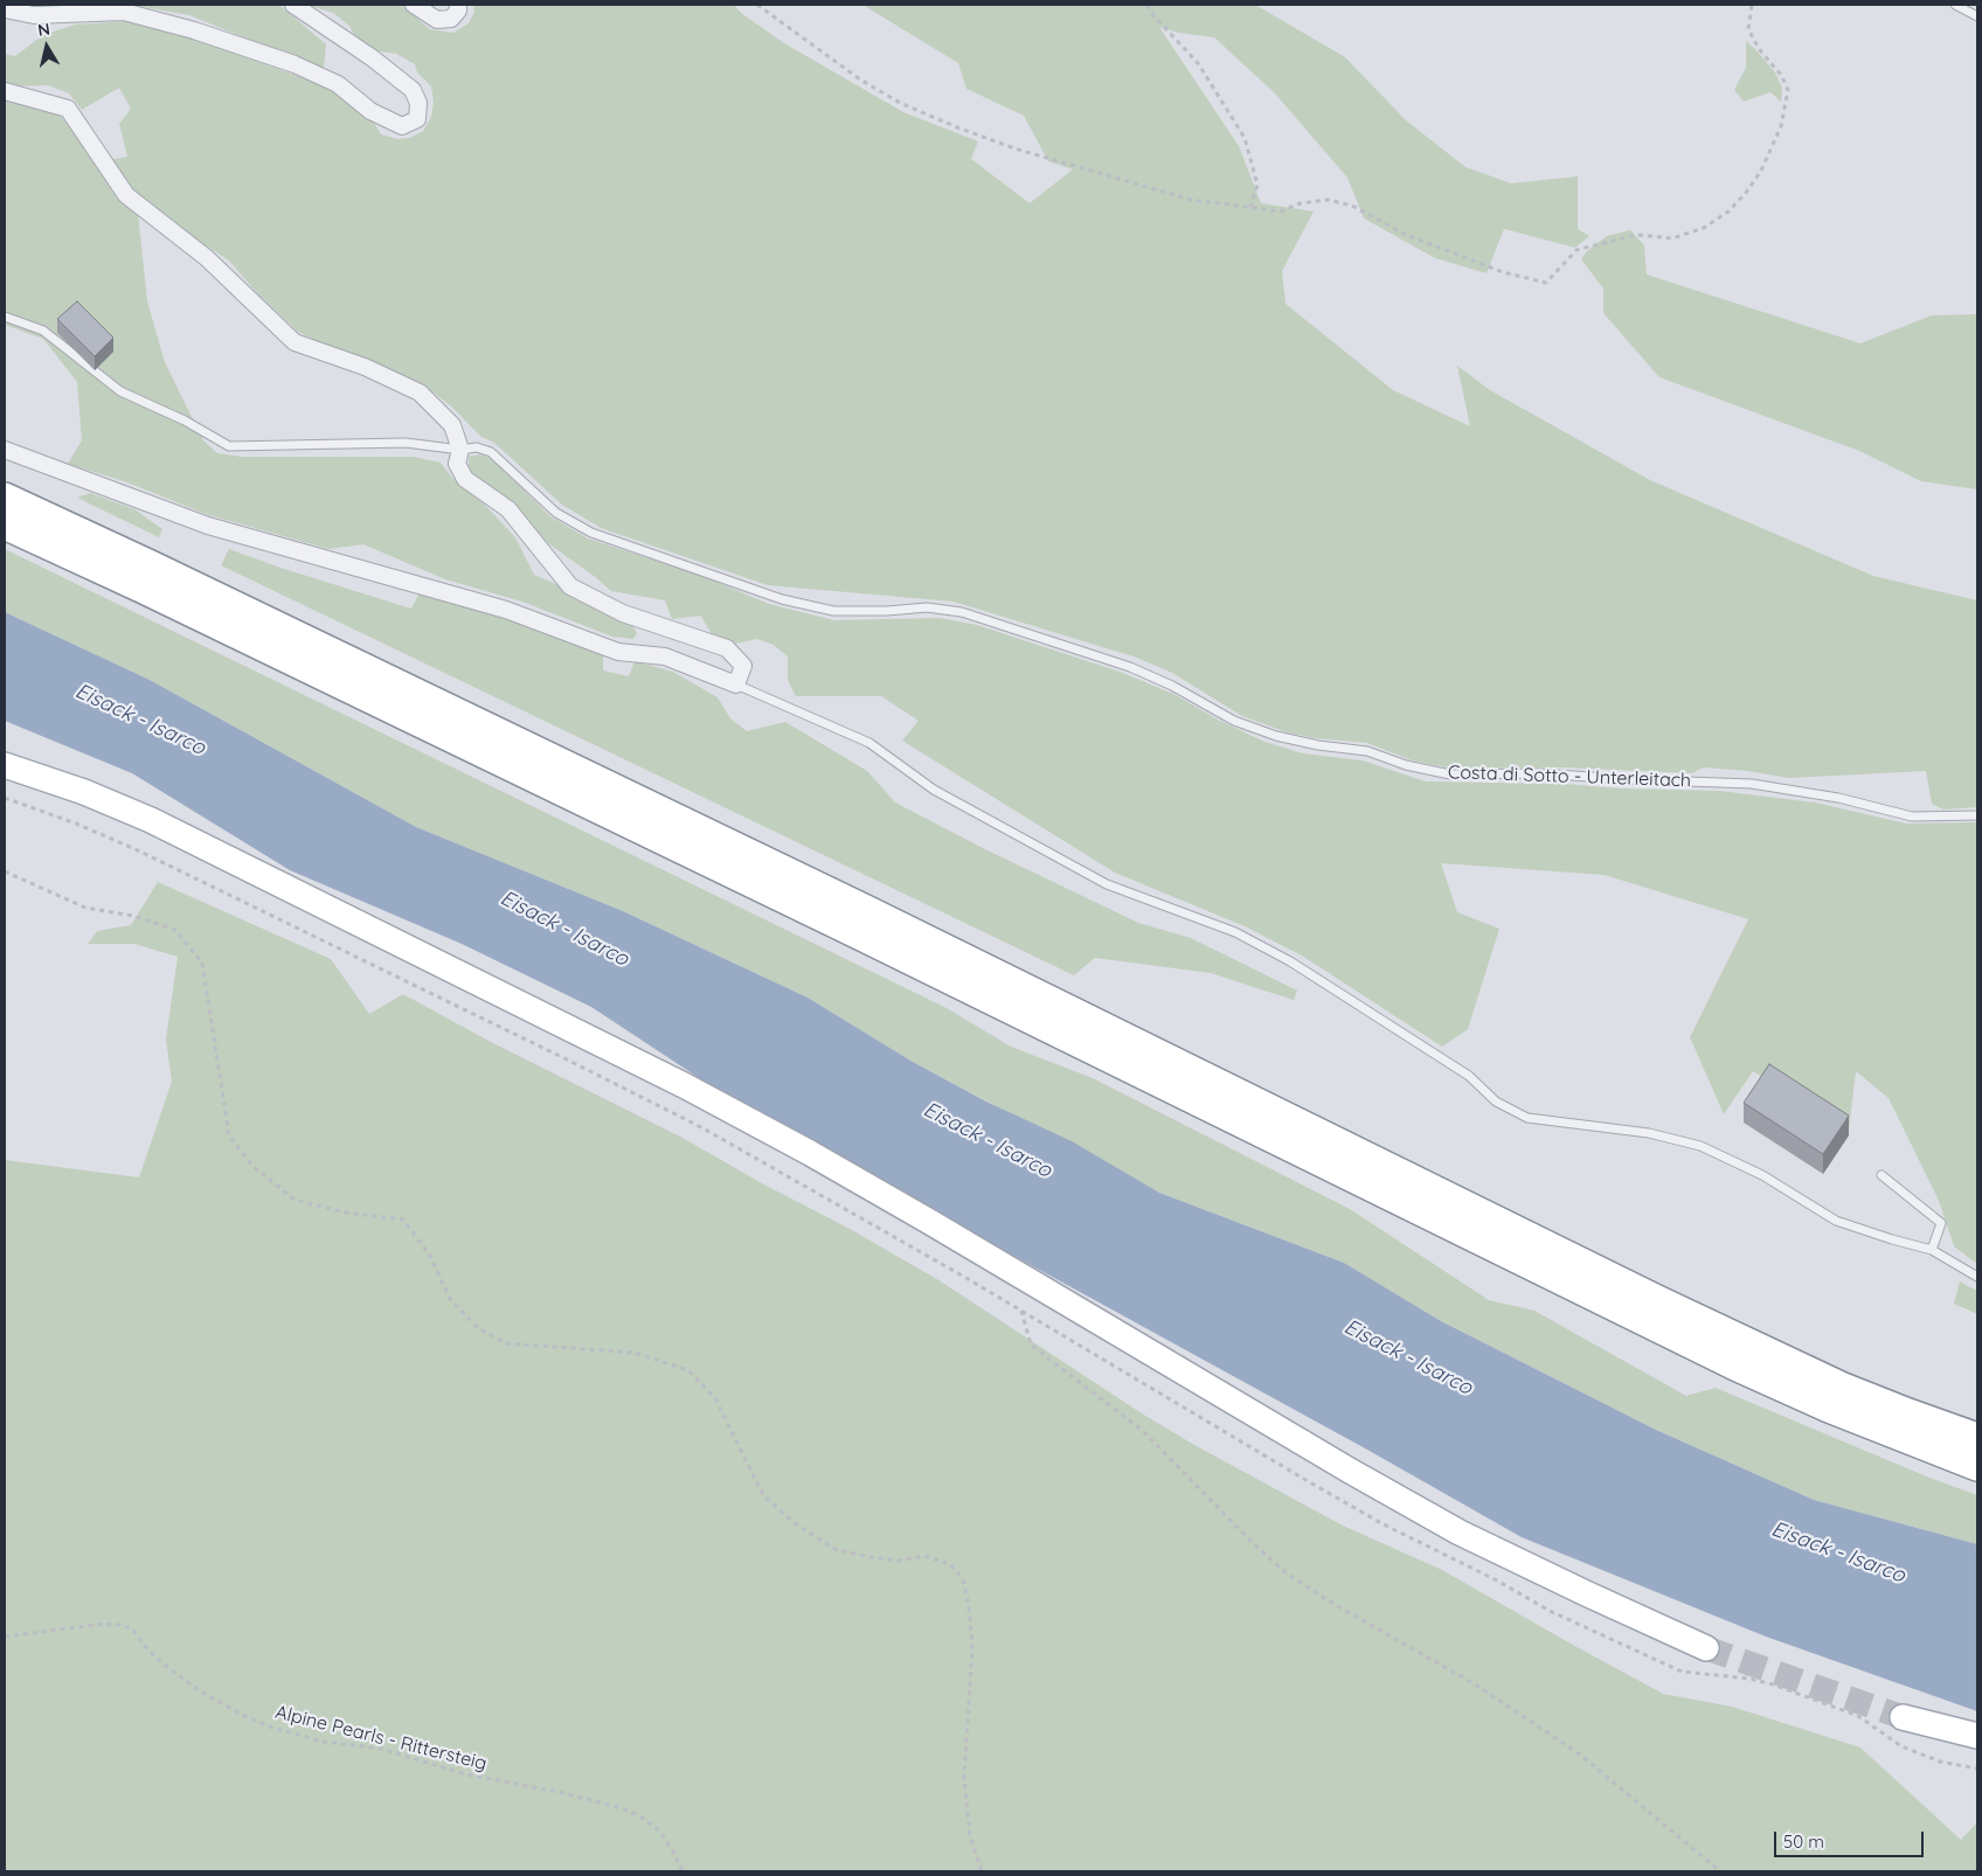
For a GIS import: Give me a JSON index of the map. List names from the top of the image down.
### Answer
{
  "streets": {
    "lane": ["Costa di Sotto - Unterleitach"],
    "path": ["Alpine Pearls - Rittersteig"]
  },
  "water": ["Eisack - Isarco"],
  "scale_bar": "50 m",
  "north": "top"
}
